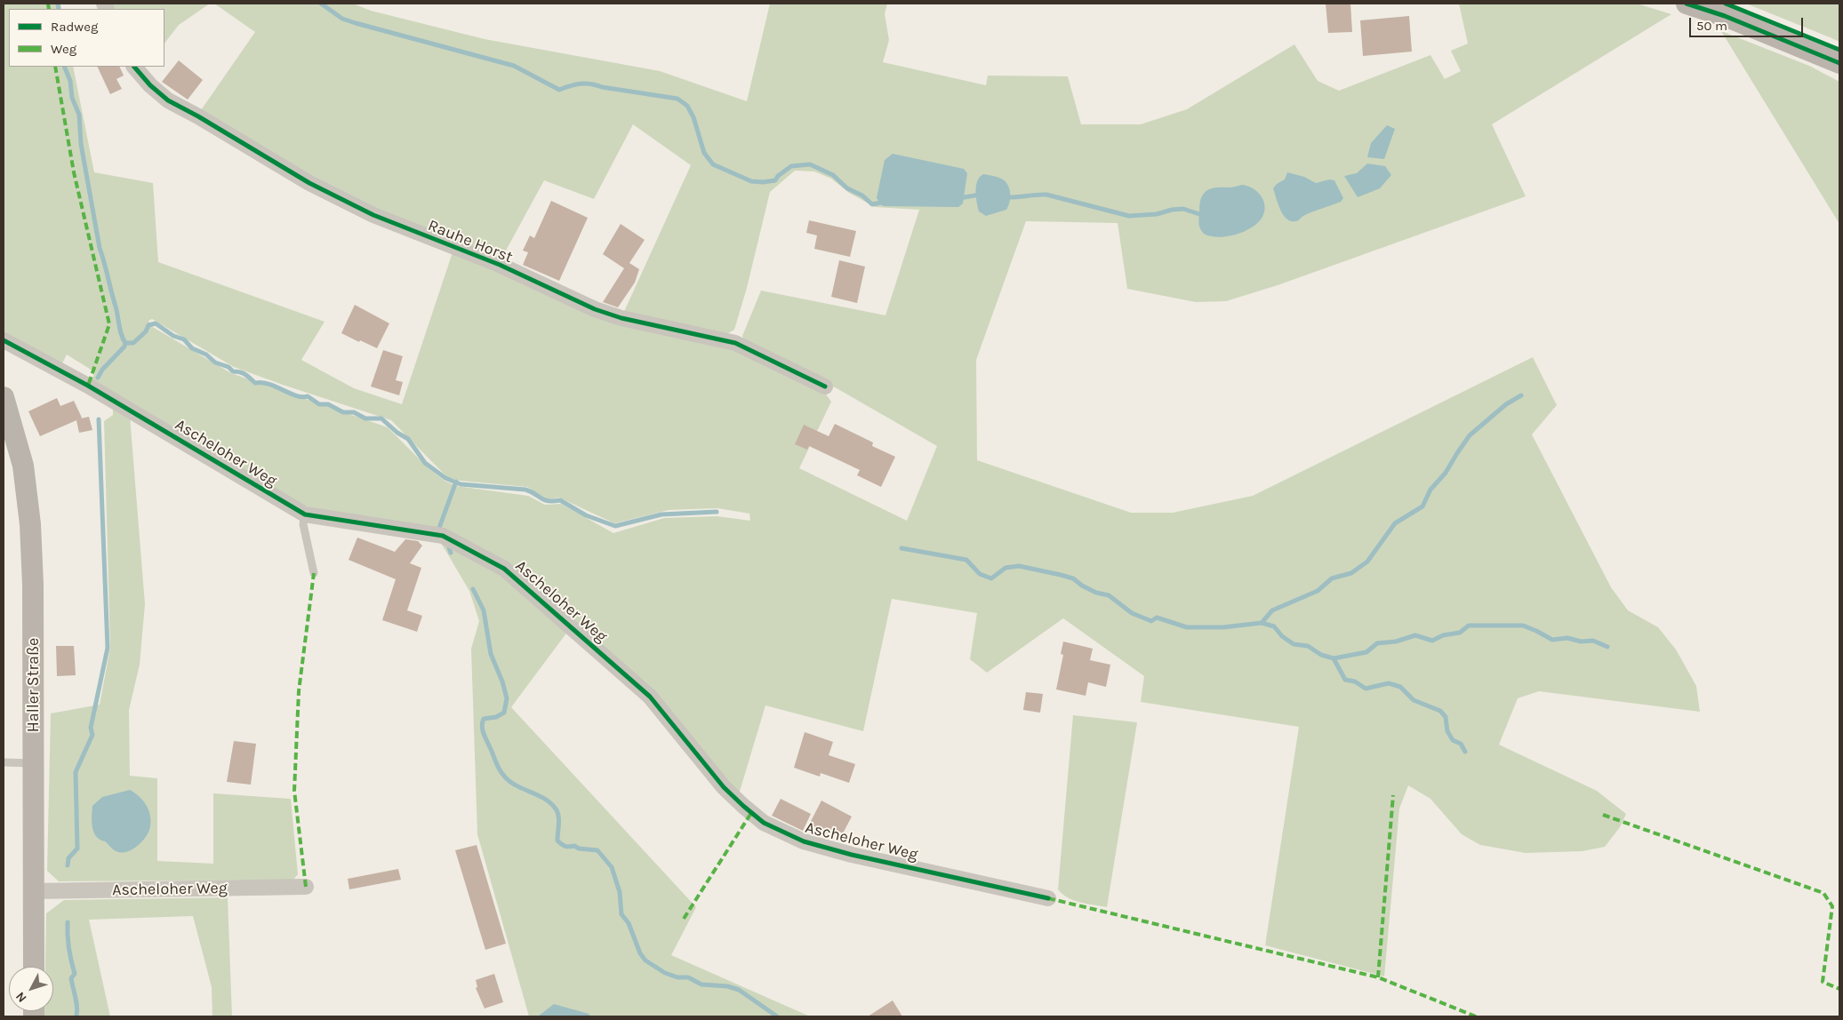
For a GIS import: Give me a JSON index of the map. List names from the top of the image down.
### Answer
{
  "streets": {
    "street": ["Rauhe Horst", "Ascheloher Weg", "Haller Straße"]
  },
  "crossings": [
    ["Ascheloher Weg", "Haller Straße"]
  ],
  "legend": ["Radweg", "Weg"],
  "scale_bar": "50 m",
  "north": "bottom left"
}
